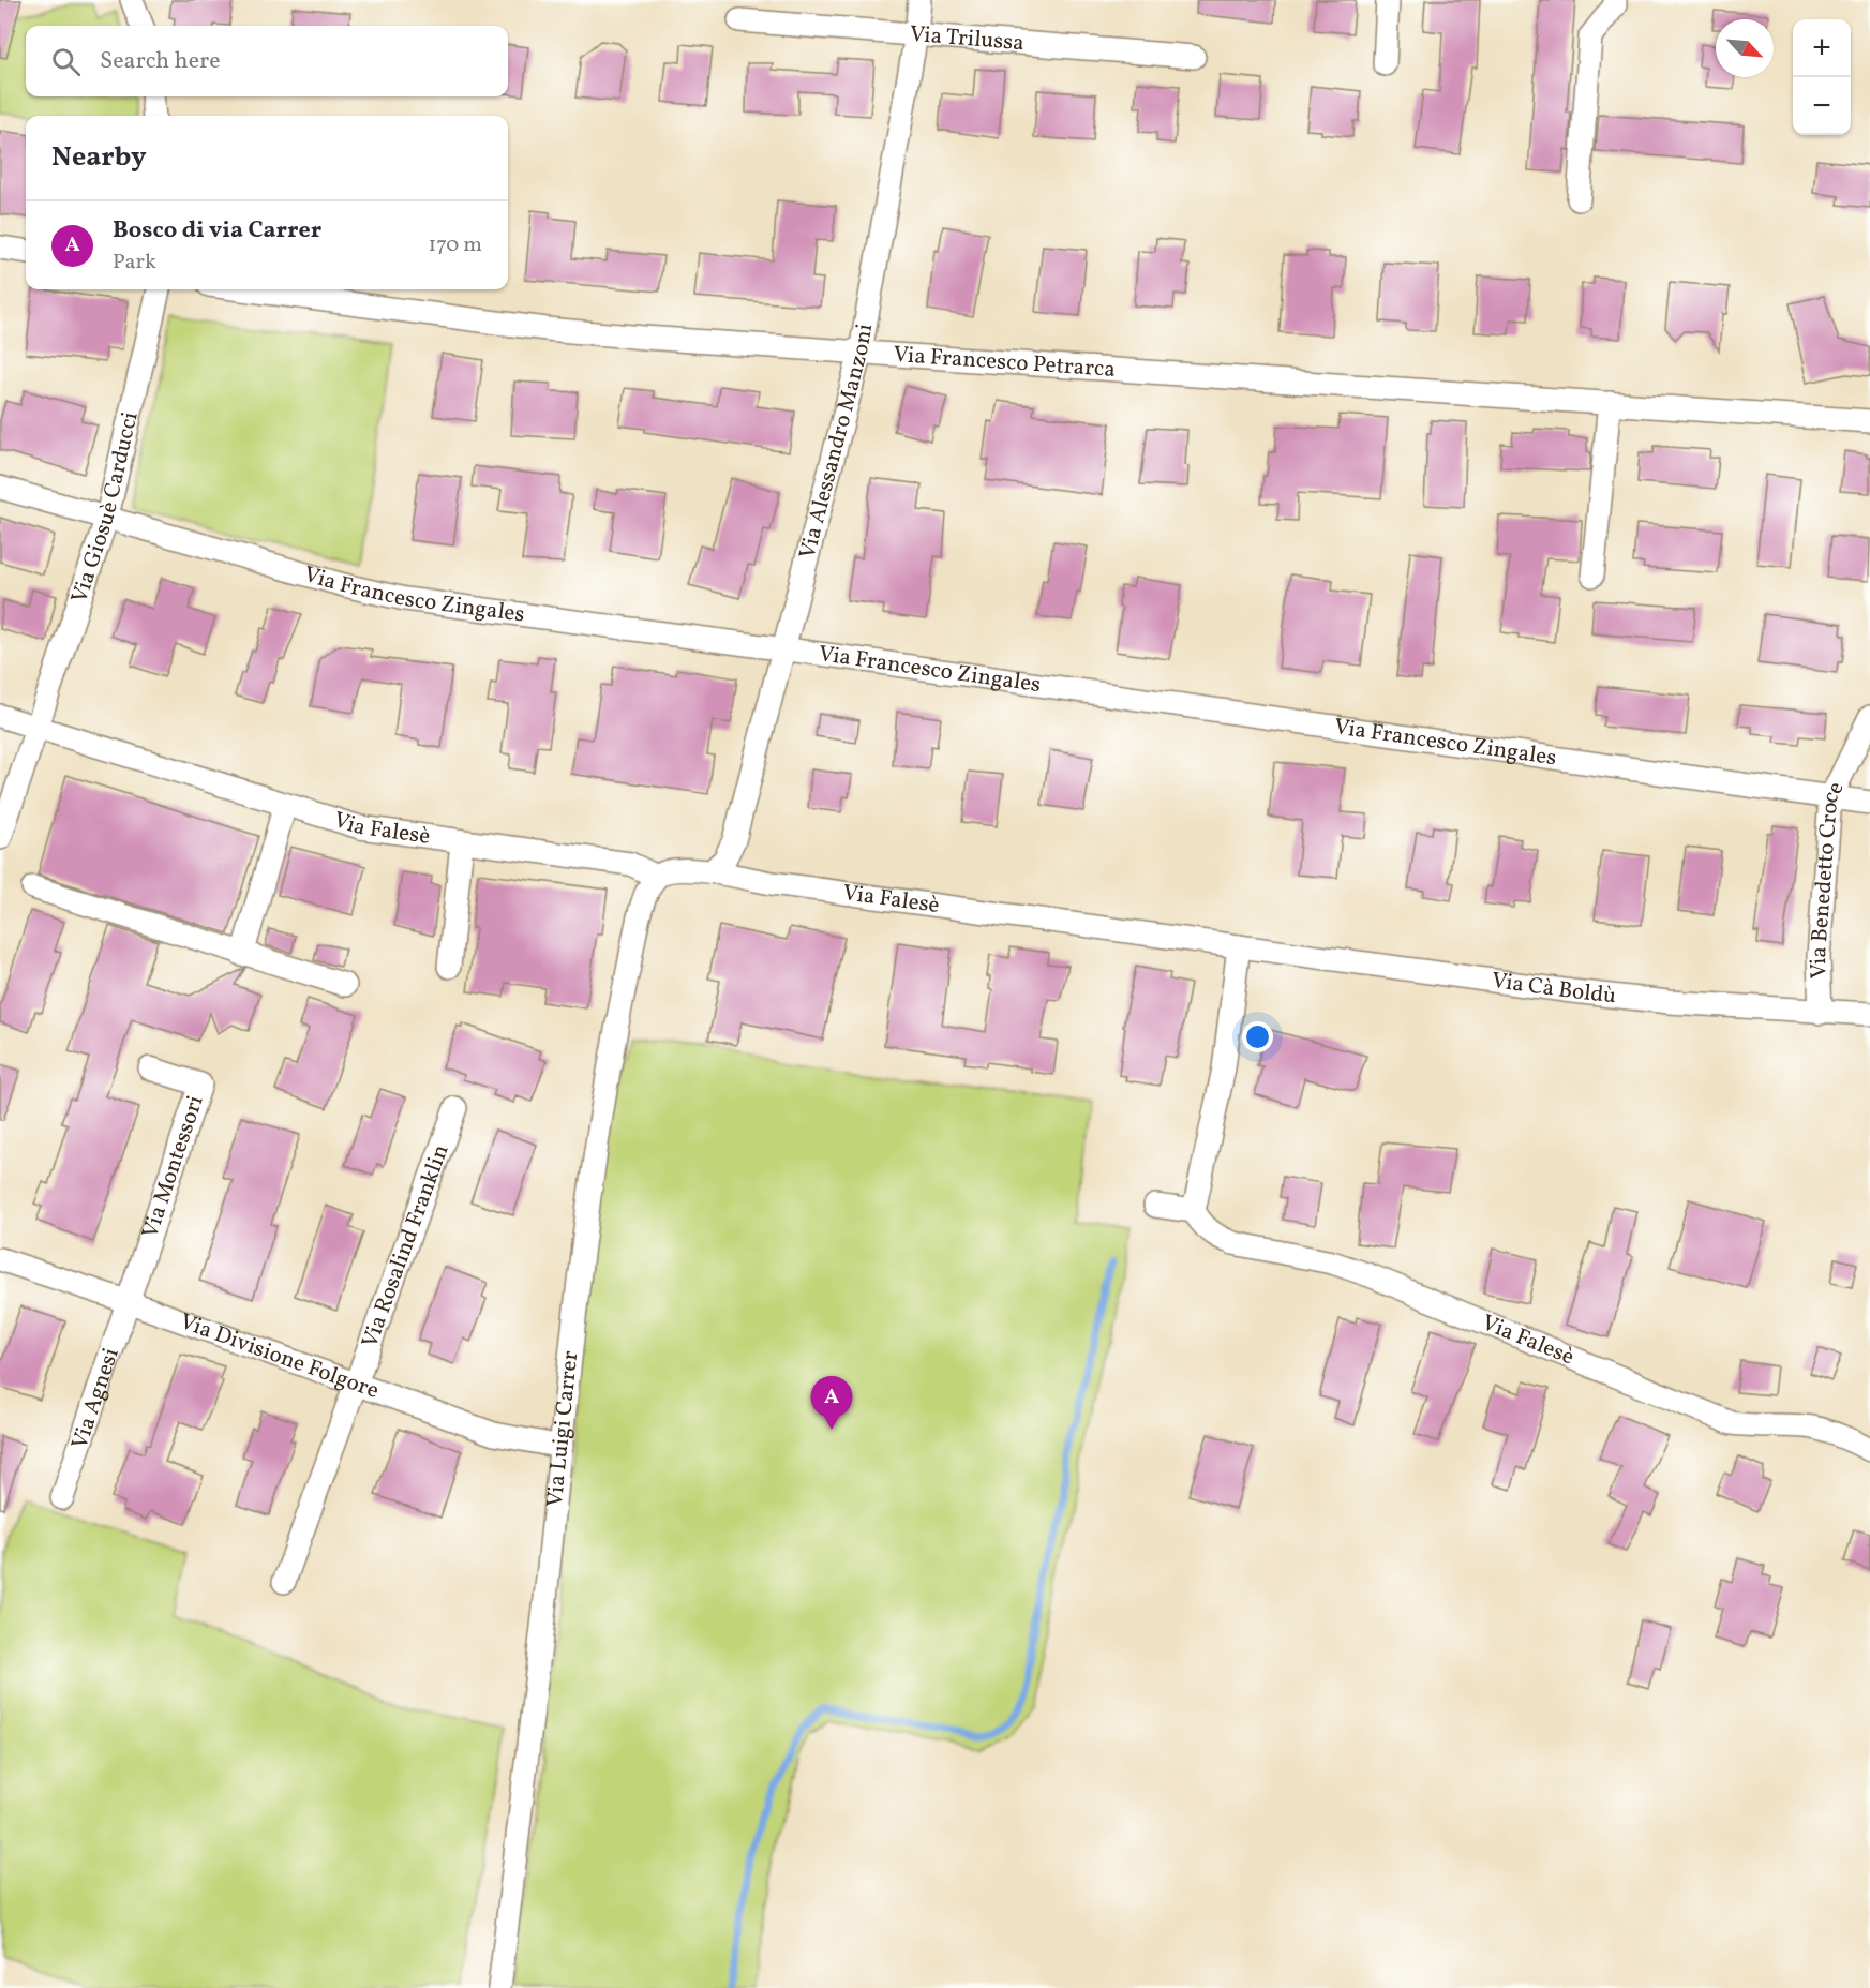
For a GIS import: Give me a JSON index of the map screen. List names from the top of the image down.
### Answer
{
  "streets": {
    "street": [
      "Via Trilussa",
      "Via Francesco Petrarca",
      "Via Alessandro Manzoni",
      "Via Giosuè Carducci",
      "Via Francesco Zingales",
      "Via Falesè",
      "Via Benedetto Croce",
      "Via Cà Boldù",
      "Via Montessori",
      "Via Rosalind Franklin",
      "Via Divisione Folgore",
      "Via Agnesi",
      "Via Luigi Carrer"
    ]
  },
  "crossings": [
    ["Via Trilussa", "Via Alessandro Manzoni"],
    ["Via Francesco Petrarca", "Via Alessandro Manzoni"],
    ["Via Alessandro Manzoni", "Via Francesco Zingales"],
    ["Via Alessandro Manzoni", "Via Falesè"],
    ["Via Giosuè Carducci", "Via Francesco Zingales"],
    ["Via Giosuè Carducci", "Via Falesè"],
    ["Via Francesco Zingales", "Via Benedetto Croce"],
    ["Via Falesè", "Via Cà Boldù"],
    ["Via Falesè", "Via Luigi Carrer"],
    ["Via Benedetto Croce", "Via Cà Boldù"],
    ["Via Montessori", "Via Divisione Folgore"],
    ["Via Montessori", "Via Agnesi"],
    ["Via Rosalind Franklin", "Via Divisione Folgore"],
    ["Via Divisione Folgore", "Via Agnesi"],
    ["Via Divisione Folgore", "Via Luigi Carrer"]
  ],
  "north": "bottom right",
  "page": {
    "map_buttons": ["+", "−"],
    "search": "Search here",
    "heading": "Nearby",
    "list": [
      {
        "mark": "A",
        "name": "Bosco di via Carrer",
        "note": "Park",
        "value": "170 m"
      }
    ],
    "pins": "A"
  }
}
